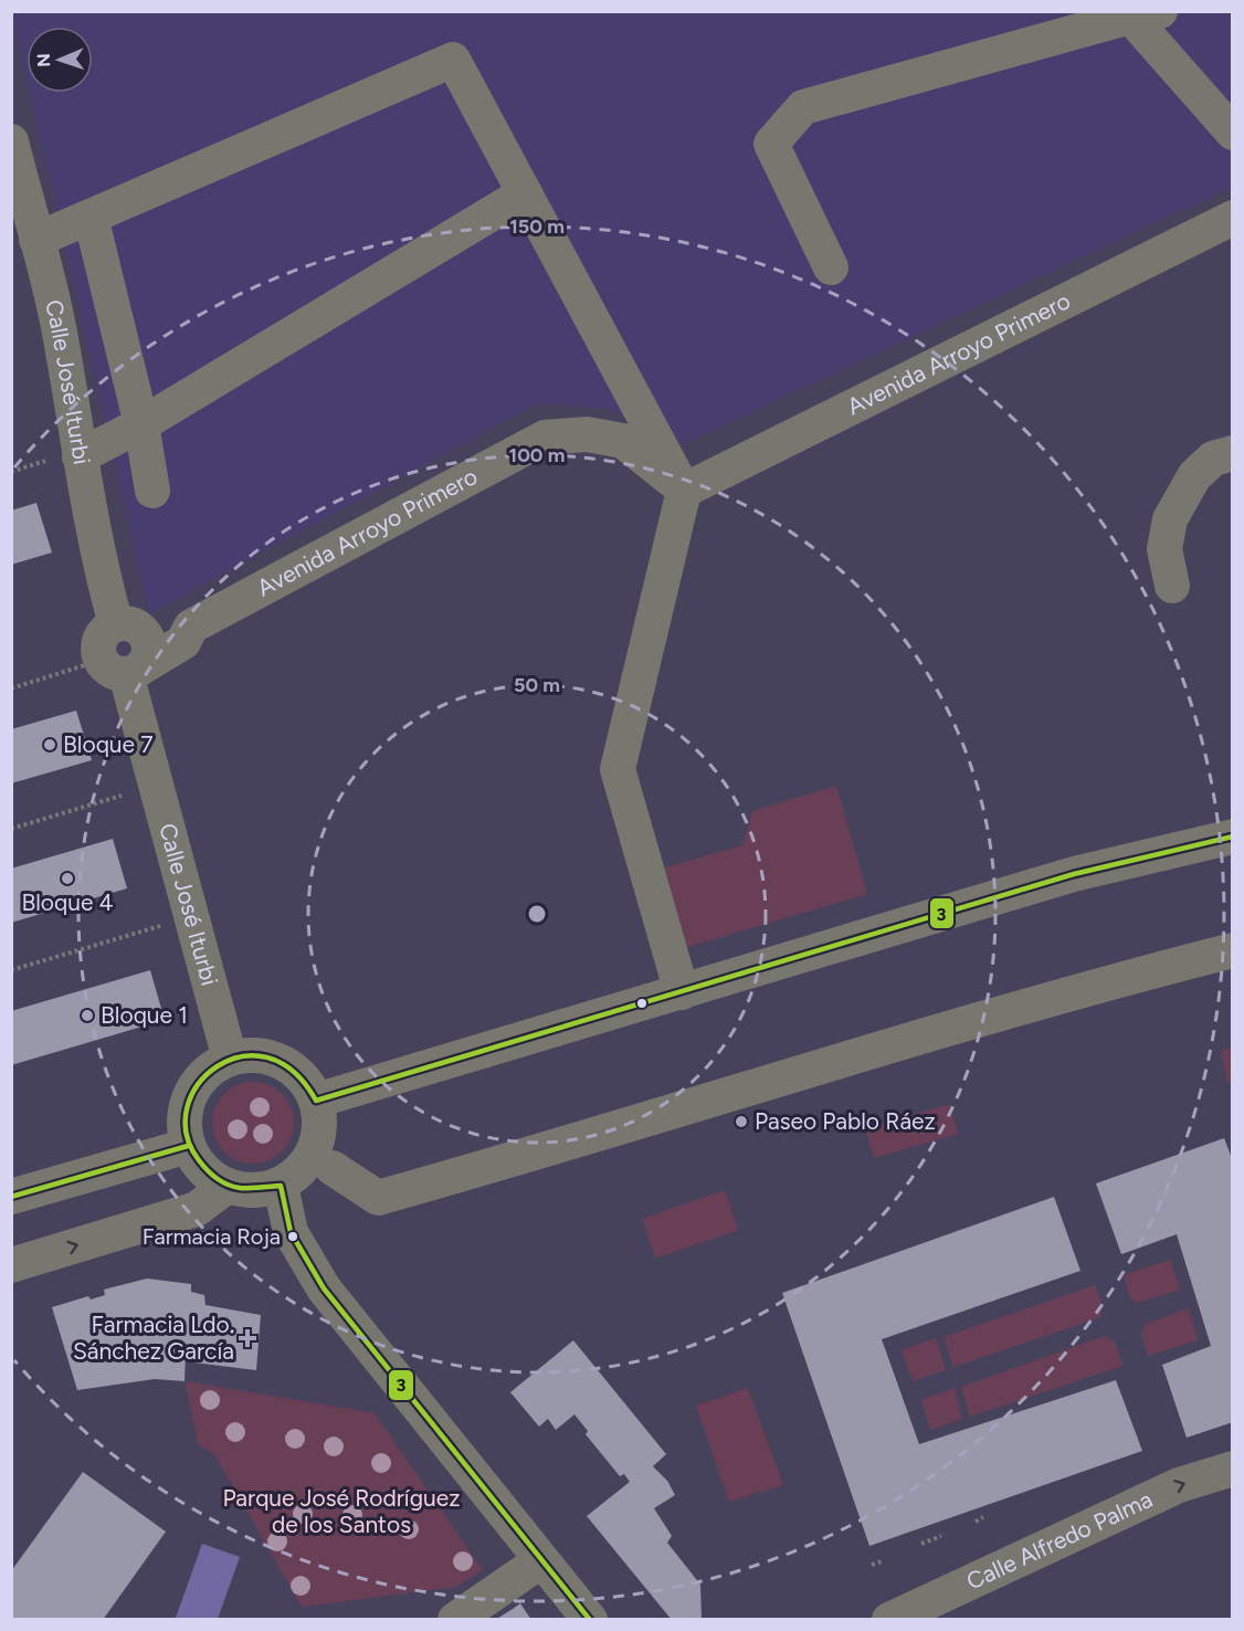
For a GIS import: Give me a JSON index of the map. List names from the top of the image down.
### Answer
{
  "streets": {
    "street": ["Avenida Arroyo Primero", "Calle José Iturbi", "Calle Alfredo Palma"]
  },
  "crossings": [
    ["Avenida Arroyo Primero", "Calle José Iturbi"]
  ],
  "one_way": ["Calle Alfredo Palma"],
  "parks": ["Parque José Rodríguez de los Santos"],
  "places": {
    "other": [
      "Bloque 7",
      "Bloque 4",
      "Bloque 1",
      "Paseo Pablo Ráez",
      "Farmacia Roja"
    ],
    "health": ["Farmacia Ldo. Sánchez García"]
  },
  "lines": ["transit line 3"],
  "north": "left",
  "rings": ["150 m", "100 m", "50 m"]
}
